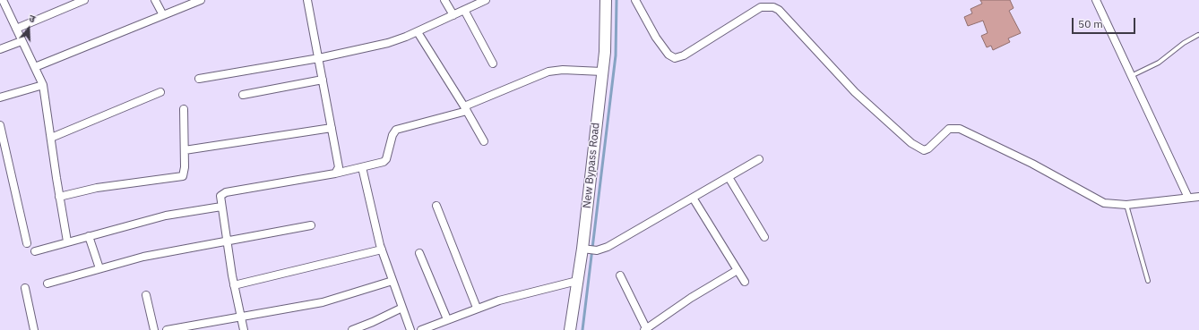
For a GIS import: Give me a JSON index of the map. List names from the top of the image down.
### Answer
{
  "streets": {
    "main road": ["New Bypass Road"]
  },
  "scale_bar": "50 m",
  "north": "top"
}
